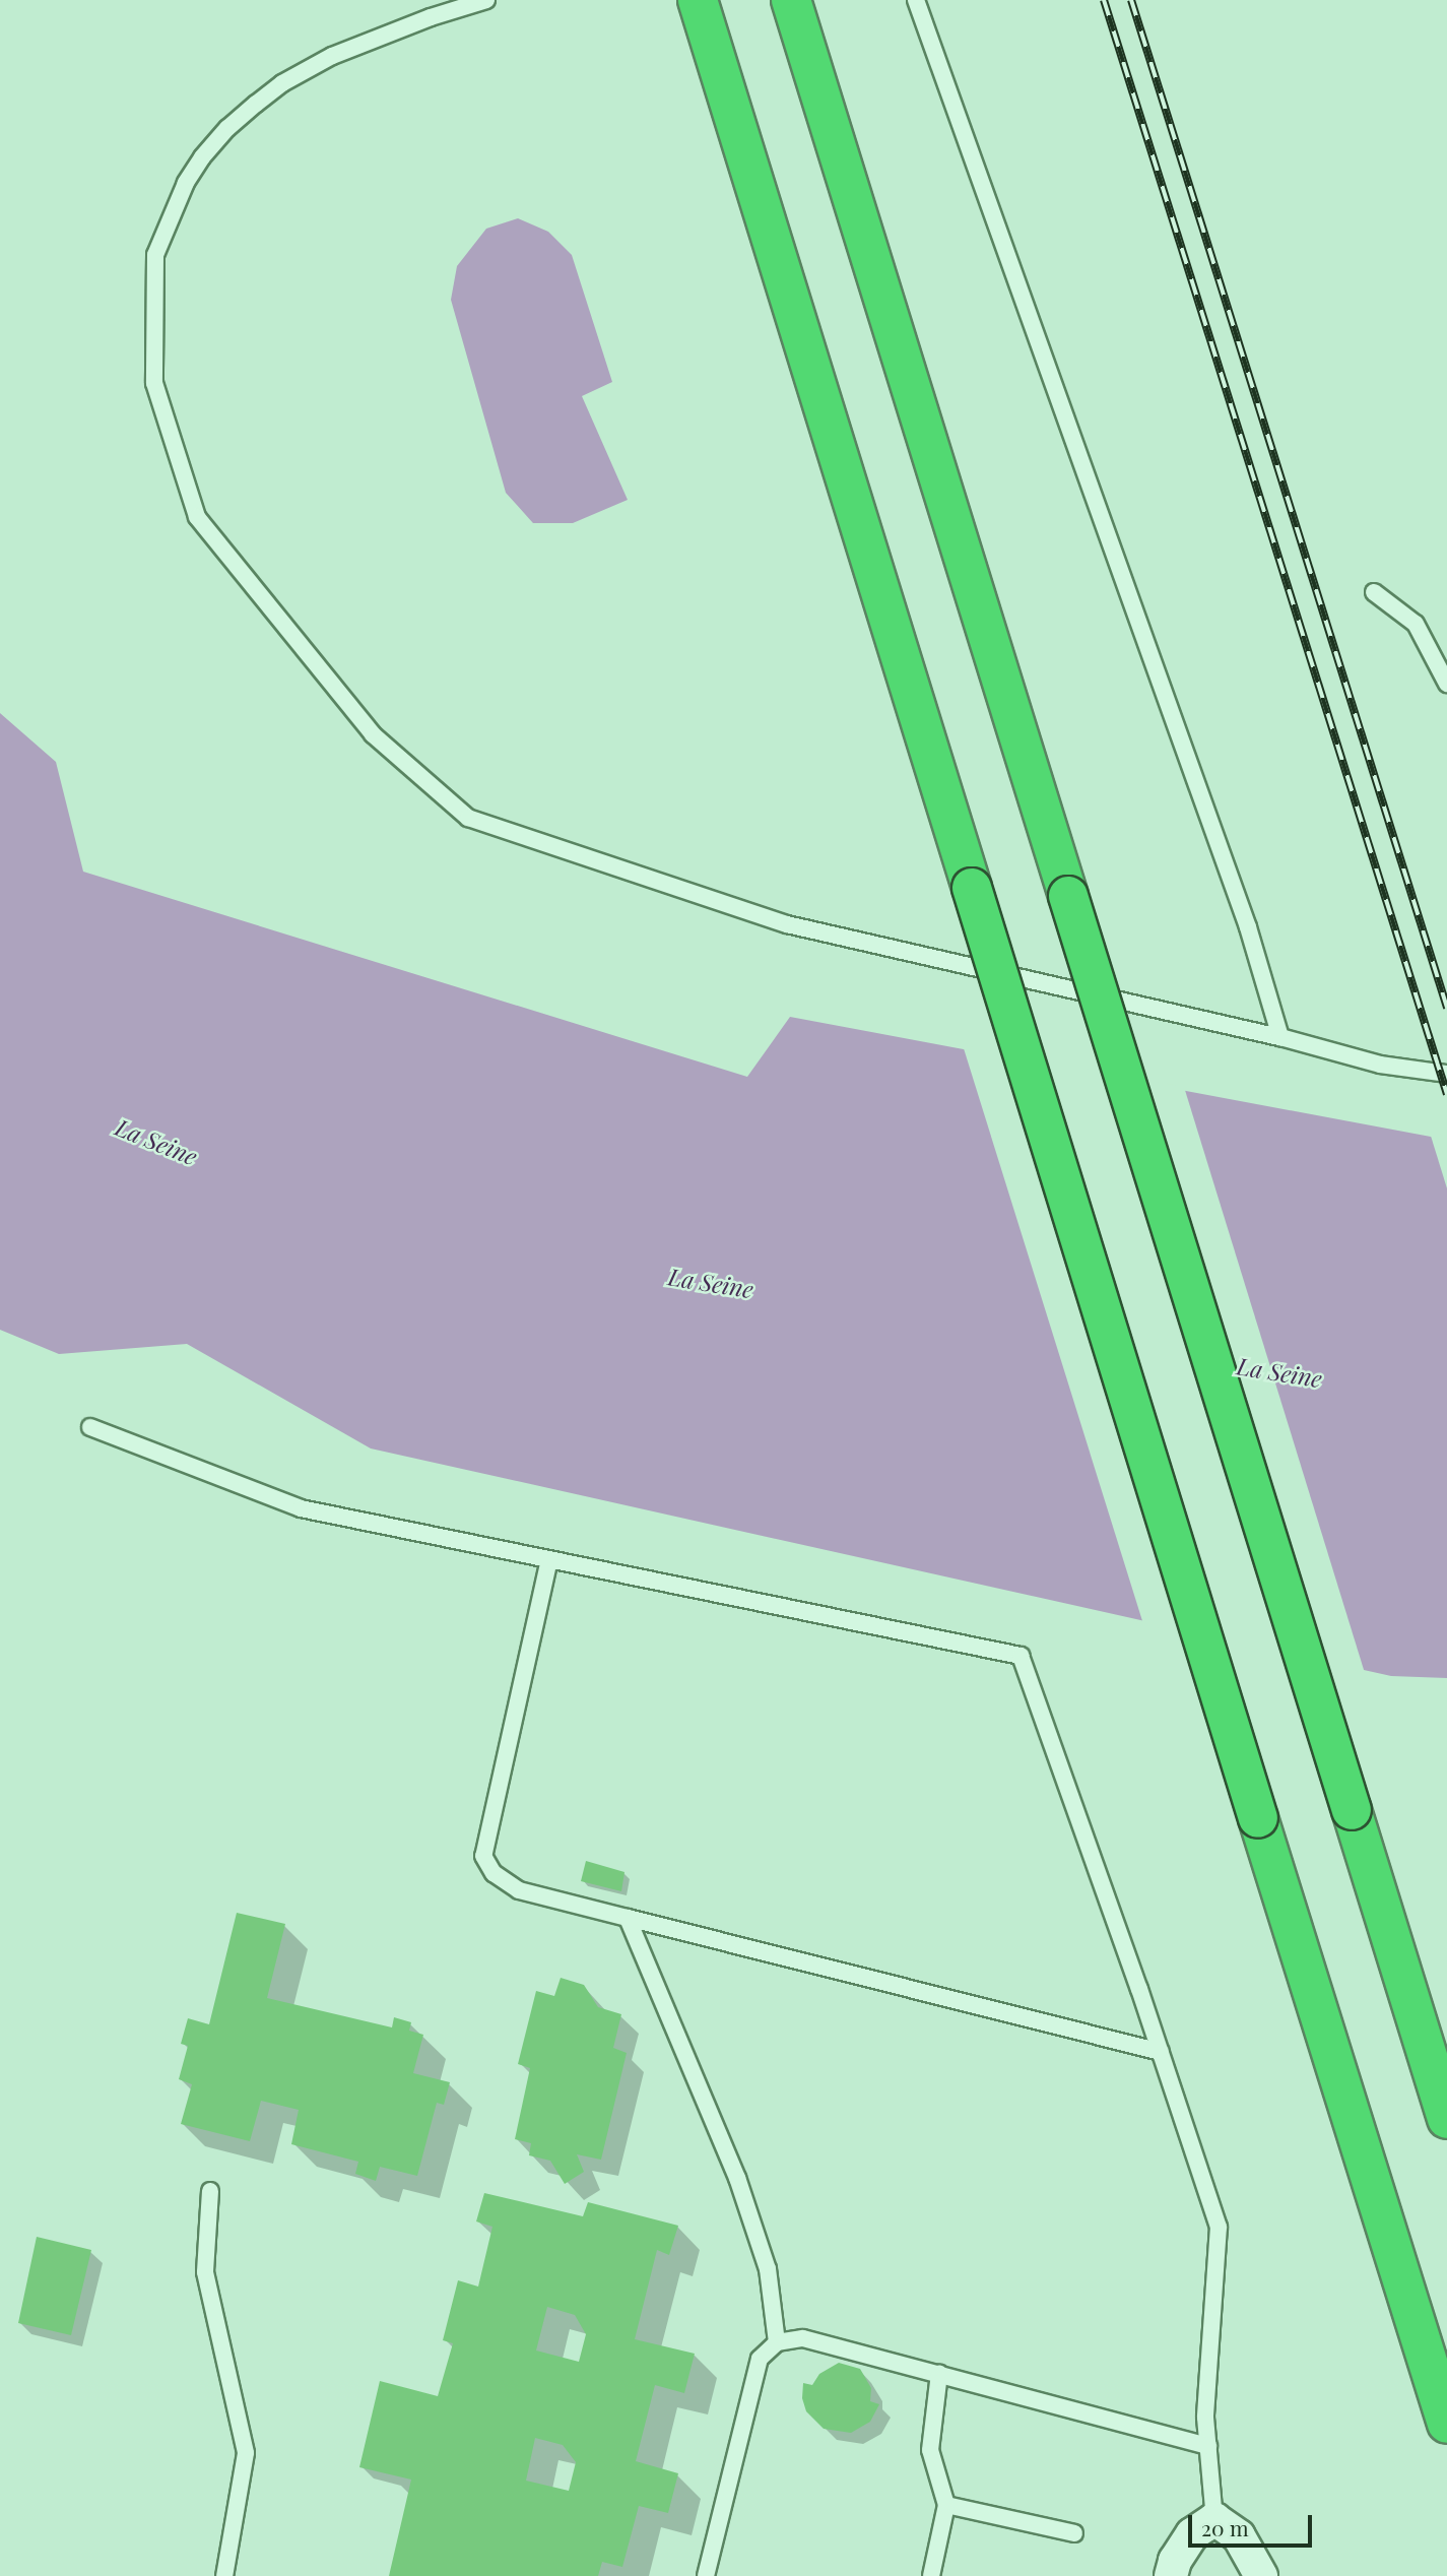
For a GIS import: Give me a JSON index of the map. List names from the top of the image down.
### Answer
{
  "water": ["La Seine"],
  "scale_bar": "20 m"
}
